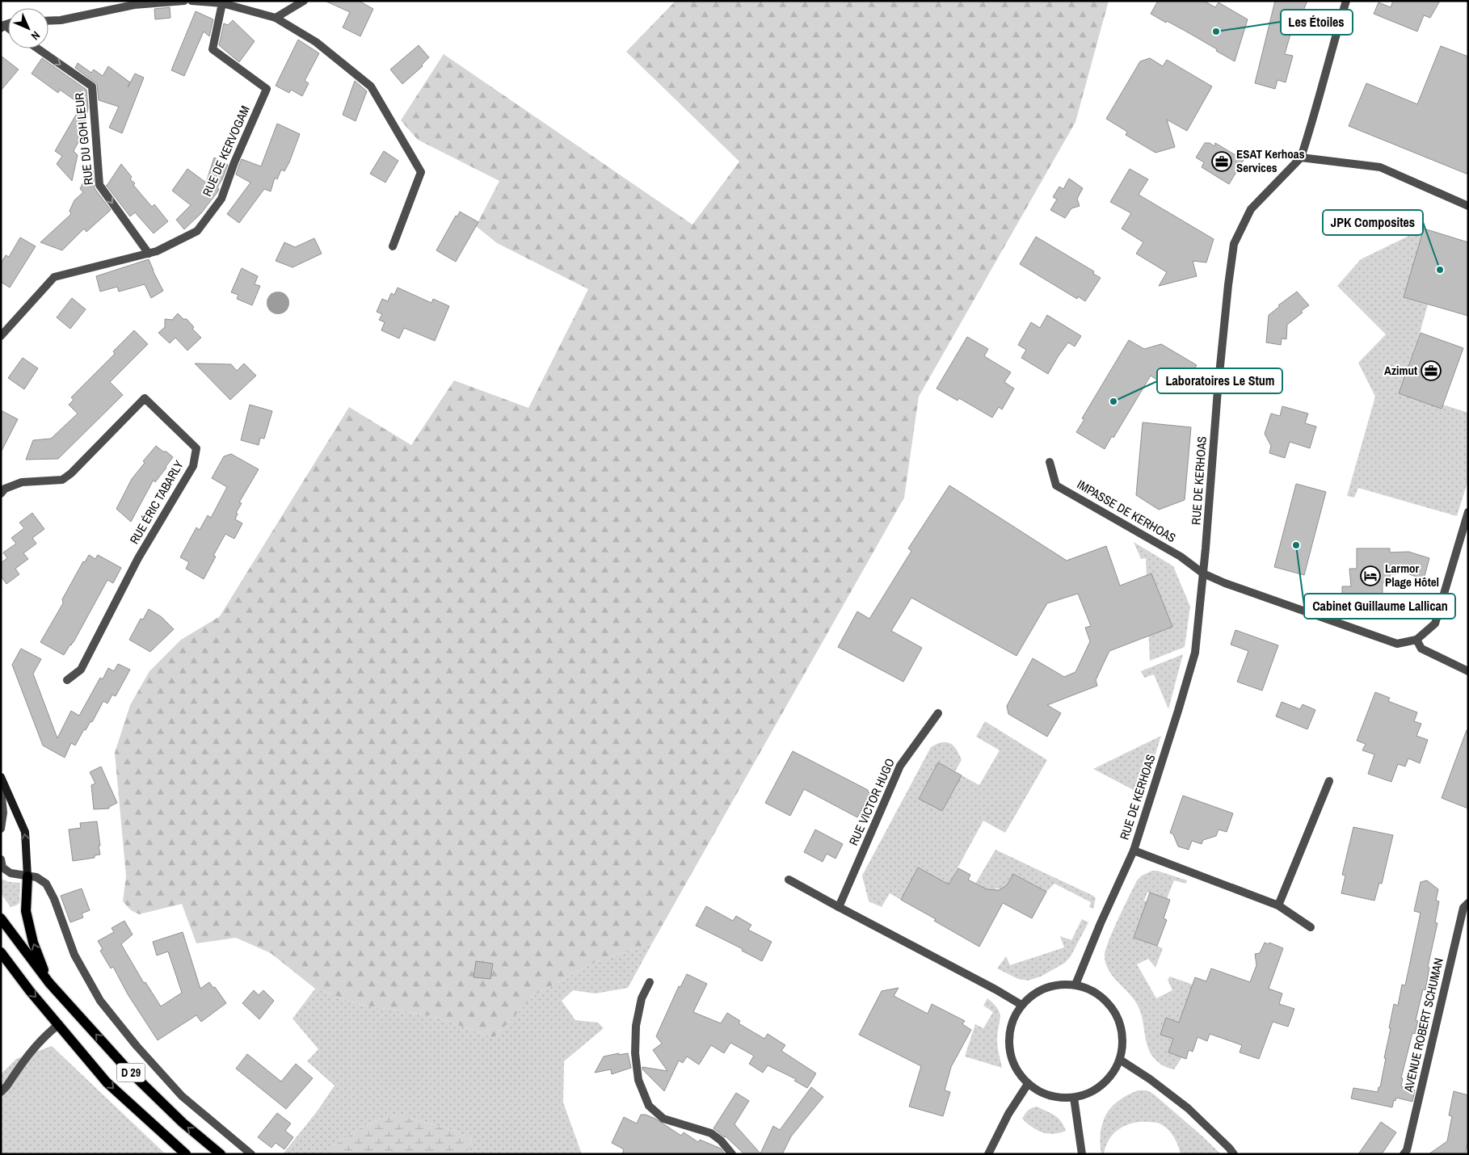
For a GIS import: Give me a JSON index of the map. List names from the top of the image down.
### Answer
{
  "streets": {
    "main road": ["D 29"],
    "street": [
      "RUE DU GOH LEUR",
      "RUE DE KERVOGAM",
      "RUE DE KERHOAS",
      "RUE ÉRIC TABARLY",
      "IMPASSE DE KERHOAS",
      "RUE VICTOR HUGO",
      "AVENUE ROBERT SCHUMAN"
    ]
  },
  "crossings": [
    ["RUE DU GOH LEUR", "RUE DE KERVOGAM"],
    ["RUE DE KERHOAS", "IMPASSE DE KERHOAS"]
  ],
  "one_way": ["RUE DU GOH LEUR"],
  "places": {
    "other": [
      "Les Étoiles",
      "JPK Composites",
      "Laboratoires Le Stum",
      "Cabinet Guillaume Lallican"
    ],
    "office": ["ESAT Kerhoas Services", "Azimut"],
    "hotel": ["Larmor Plage Hôtel"]
  },
  "north": "bottom right"
}
